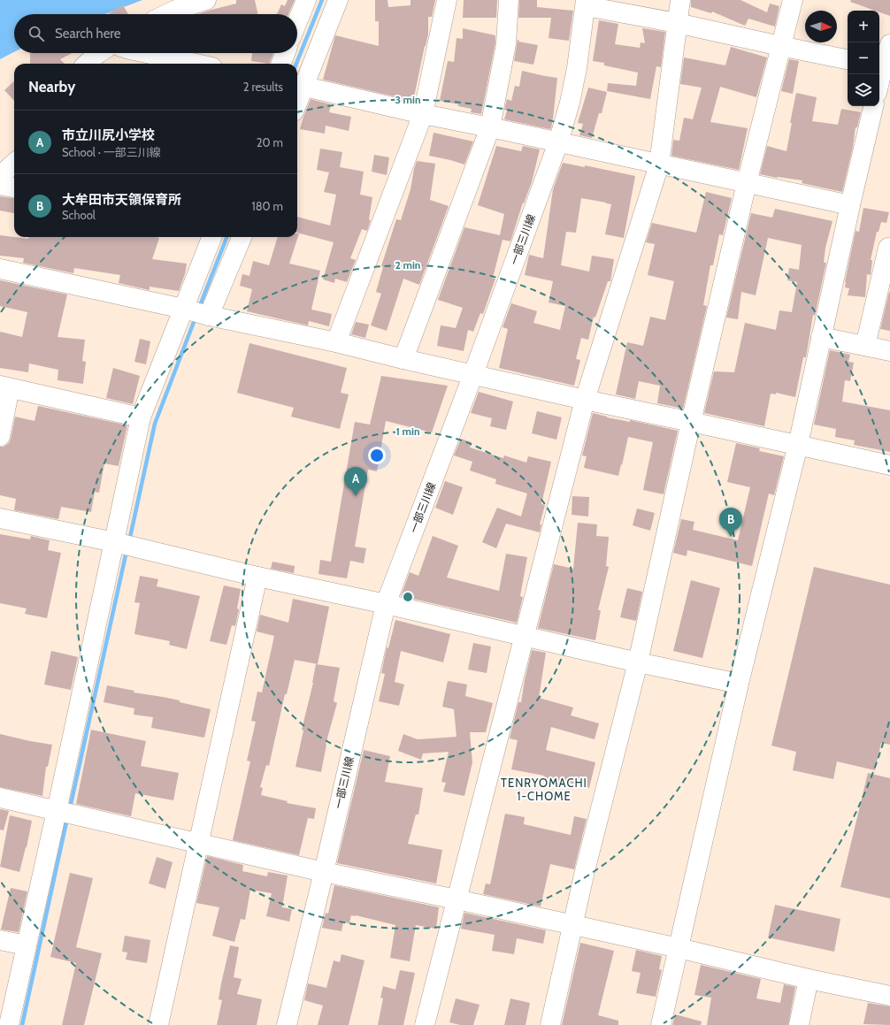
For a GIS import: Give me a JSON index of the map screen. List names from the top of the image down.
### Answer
{
  "streets": {
    "street": ["一部三川線"]
  },
  "districts": ["TENRYOMACHI 1-CHOME"],
  "north": "right",
  "page": {
    "map_buttons": ["+", "−"],
    "search": "Search here",
    "heading": ["Nearby", "2 results"],
    "list": [
      {
        "mark": "A",
        "name": "市立川尻小学校",
        "note": "School · 一部三川線",
        "value": "20 m"
      },
      {
        "mark": "B",
        "name": "大牟田市天領保育所",
        "note": "School",
        "value": "180 m"
      }
    ],
    "pins": ["A", "B"]
  },
  "rings": ["3 min", "2 min", "1 min"]
}
